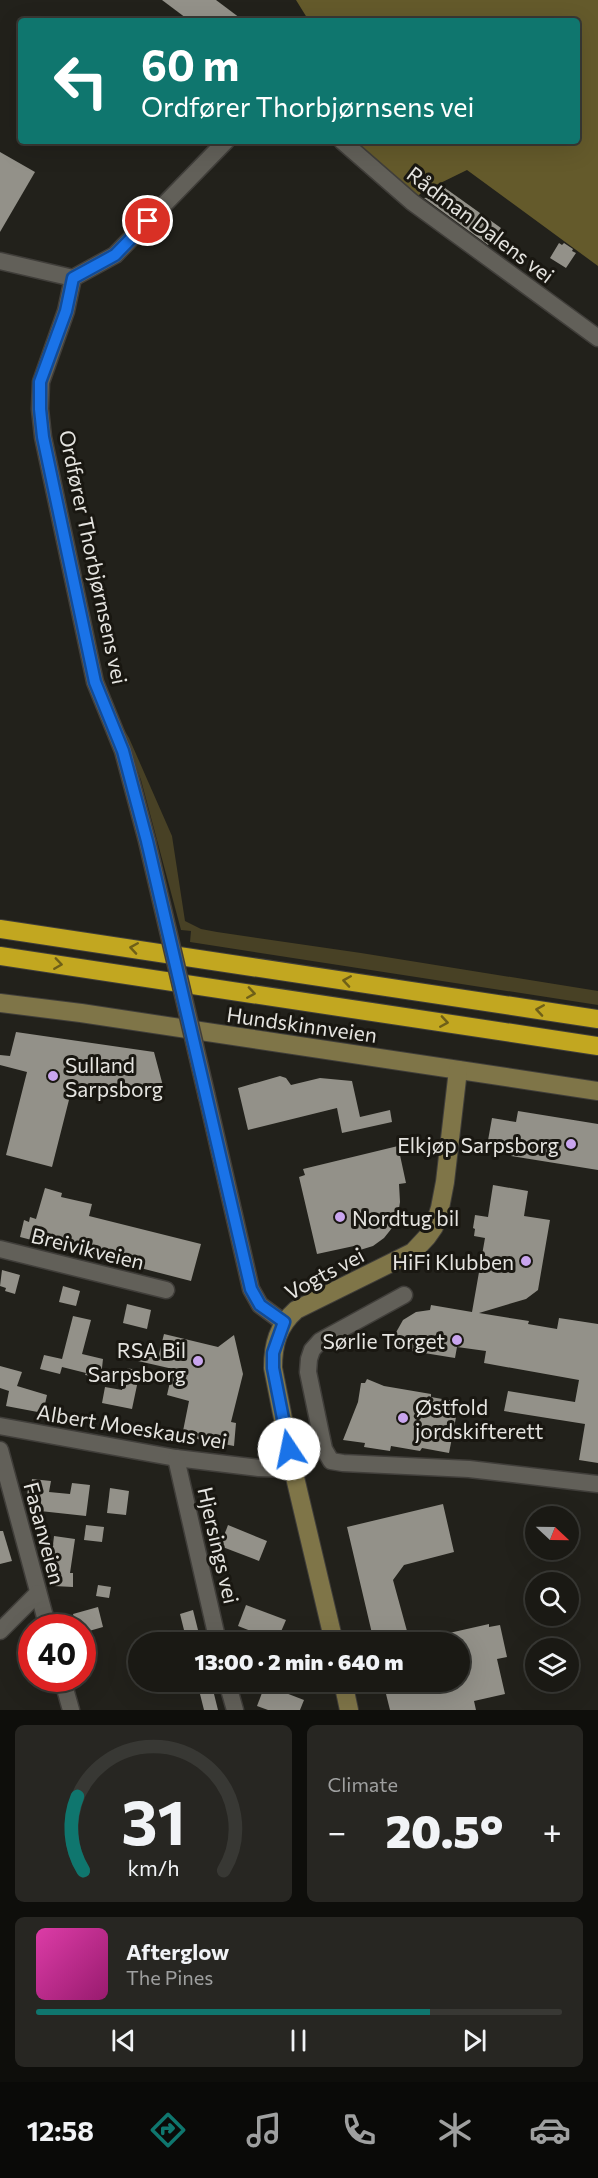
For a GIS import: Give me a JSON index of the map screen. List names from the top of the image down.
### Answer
{
  "streets": {
    "street": [
      "Rådman Dalens vei",
      "Ordfører Thorbjørnsens vei",
      "Hundskinnveien",
      "Breivikveien",
      "Vogts vei",
      "Albert Moeskaus vei",
      "Fasanveien",
      "Hjersings vei"
    ]
  },
  "crossings": [
    ["Ordfører Thorbjørnsens vei", "Vogts vei"],
    ["Hundskinnveien", "Vogts vei"],
    ["Vogts vei", "Albert Moeskaus vei"],
    ["Albert Moeskaus vei", "Hjersings vei"]
  ],
  "places": [
    "Sulland Sarpsborg",
    "Elkjøp Sarpsborg",
    "Nordtug bil",
    "HiFi Klubben",
    "Sørlie Torget",
    "RSA Bil Sarpsborg",
    "Østfold jordskifterett"
  ],
  "north": "right",
  "page": {
    "turn": ["60 m", "Ordfører Thorbjørnsens vei"],
    "limit": "40",
    "trip": "13:00 · 2 min · 640 m",
    "tile": "Climate",
    "heat": ["−", "20.5°", "+"],
    "song": ["Afterglow", "The Pines"],
    "tabs": "12:58",
    "gauge": ["31", "km/h"]
  }
}
